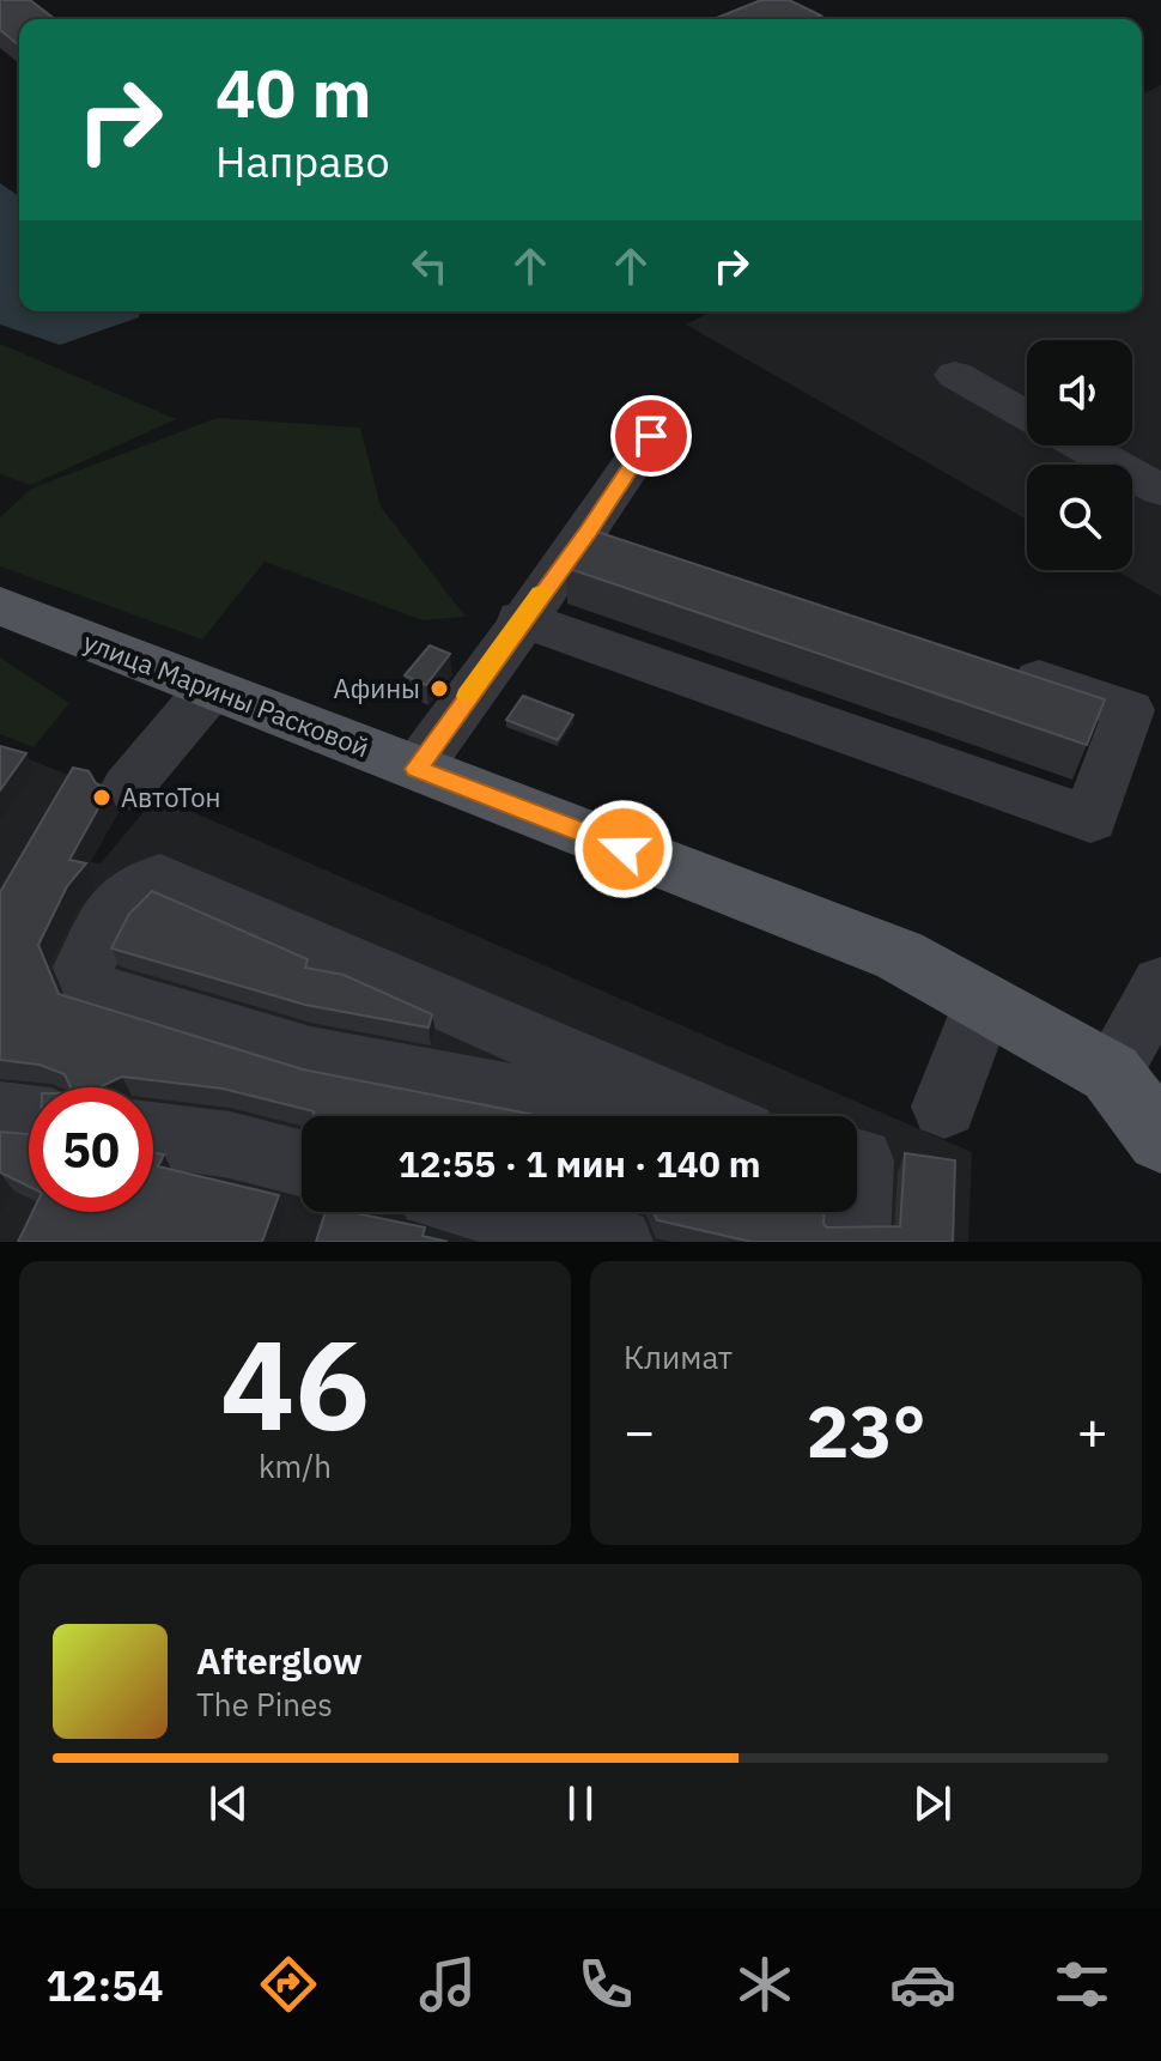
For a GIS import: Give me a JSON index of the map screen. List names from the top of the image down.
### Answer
{
  "streets": {
    "main road": ["улица Марины Расковой"]
  },
  "places": ["Афины", "АвтоТон"],
  "page": {
    "turn": ["40 m", "Направо"],
    "limit": "50",
    "trip": "12:55 · 1 мин · 140 m",
    "tile": [
      ["46", "km/h"],
      "Климат"
    ],
    "heat": ["−", "23°", "+"],
    "song": ["Afterglow", "The Pines"],
    "tabs": "12:54"
  }
}
